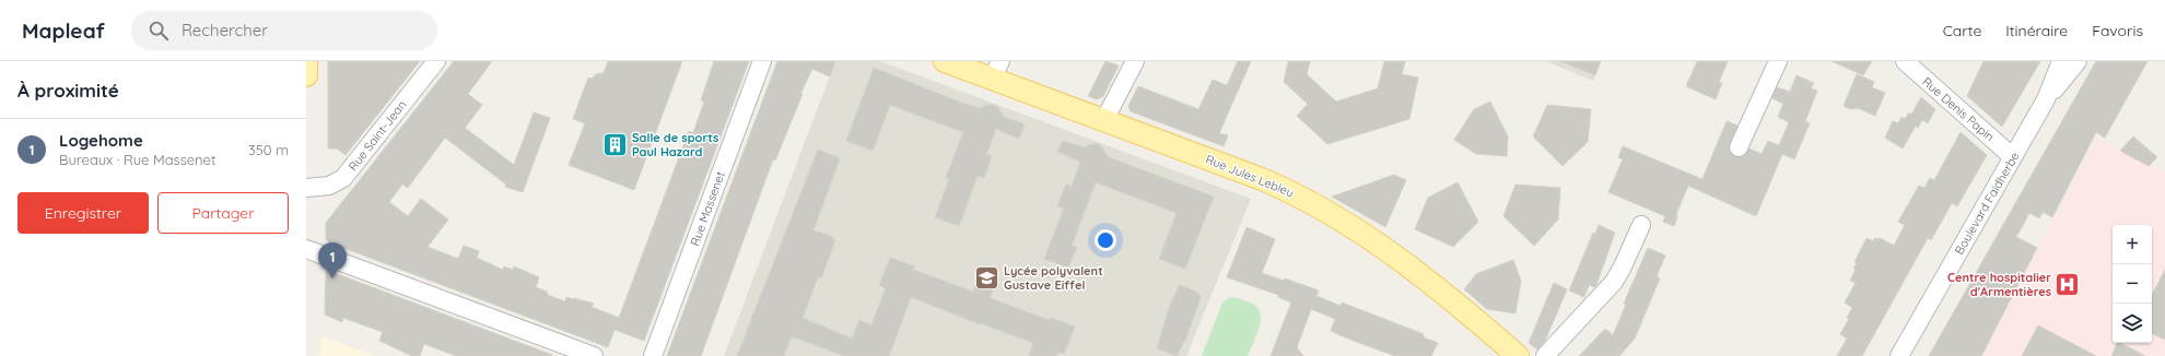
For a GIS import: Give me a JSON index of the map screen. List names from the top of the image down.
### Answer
{
  "streets": {
    "main road": ["Rue Jules Lebleu"],
    "street": [
      "Rue Denis Papin",
      "Rue Saint-Jean",
      "Boulevard Faidherbe",
      "Rue Massenet"
    ]
  },
  "crossings": [
    ["Rue Denis Papin", "Boulevard Faidherbe"]
  ],
  "places": {
    "building": ["Salle de sports Paul Hazard"],
    "school or university": ["Lycée polyvalent Gustave Eiffel"],
    "hospital": ["Centre hospitalier d'Armentières"]
  },
  "page": {
    "header": "Mapleaf",
    "search": "Rechercher",
    "nav": ["Carte", "Itinéraire", "Favoris"],
    "heading": "À proximité",
    "list": [
      {
        "mark": "1",
        "name": "Logehome",
        "note": "Bureaux · Rue Massenet",
        "value": "350 m"
      }
    ],
    "buttons": ["Enregistrer", "Partager"],
    "map_buttons": ["+", "−"],
    "pins": "1"
  }
}
